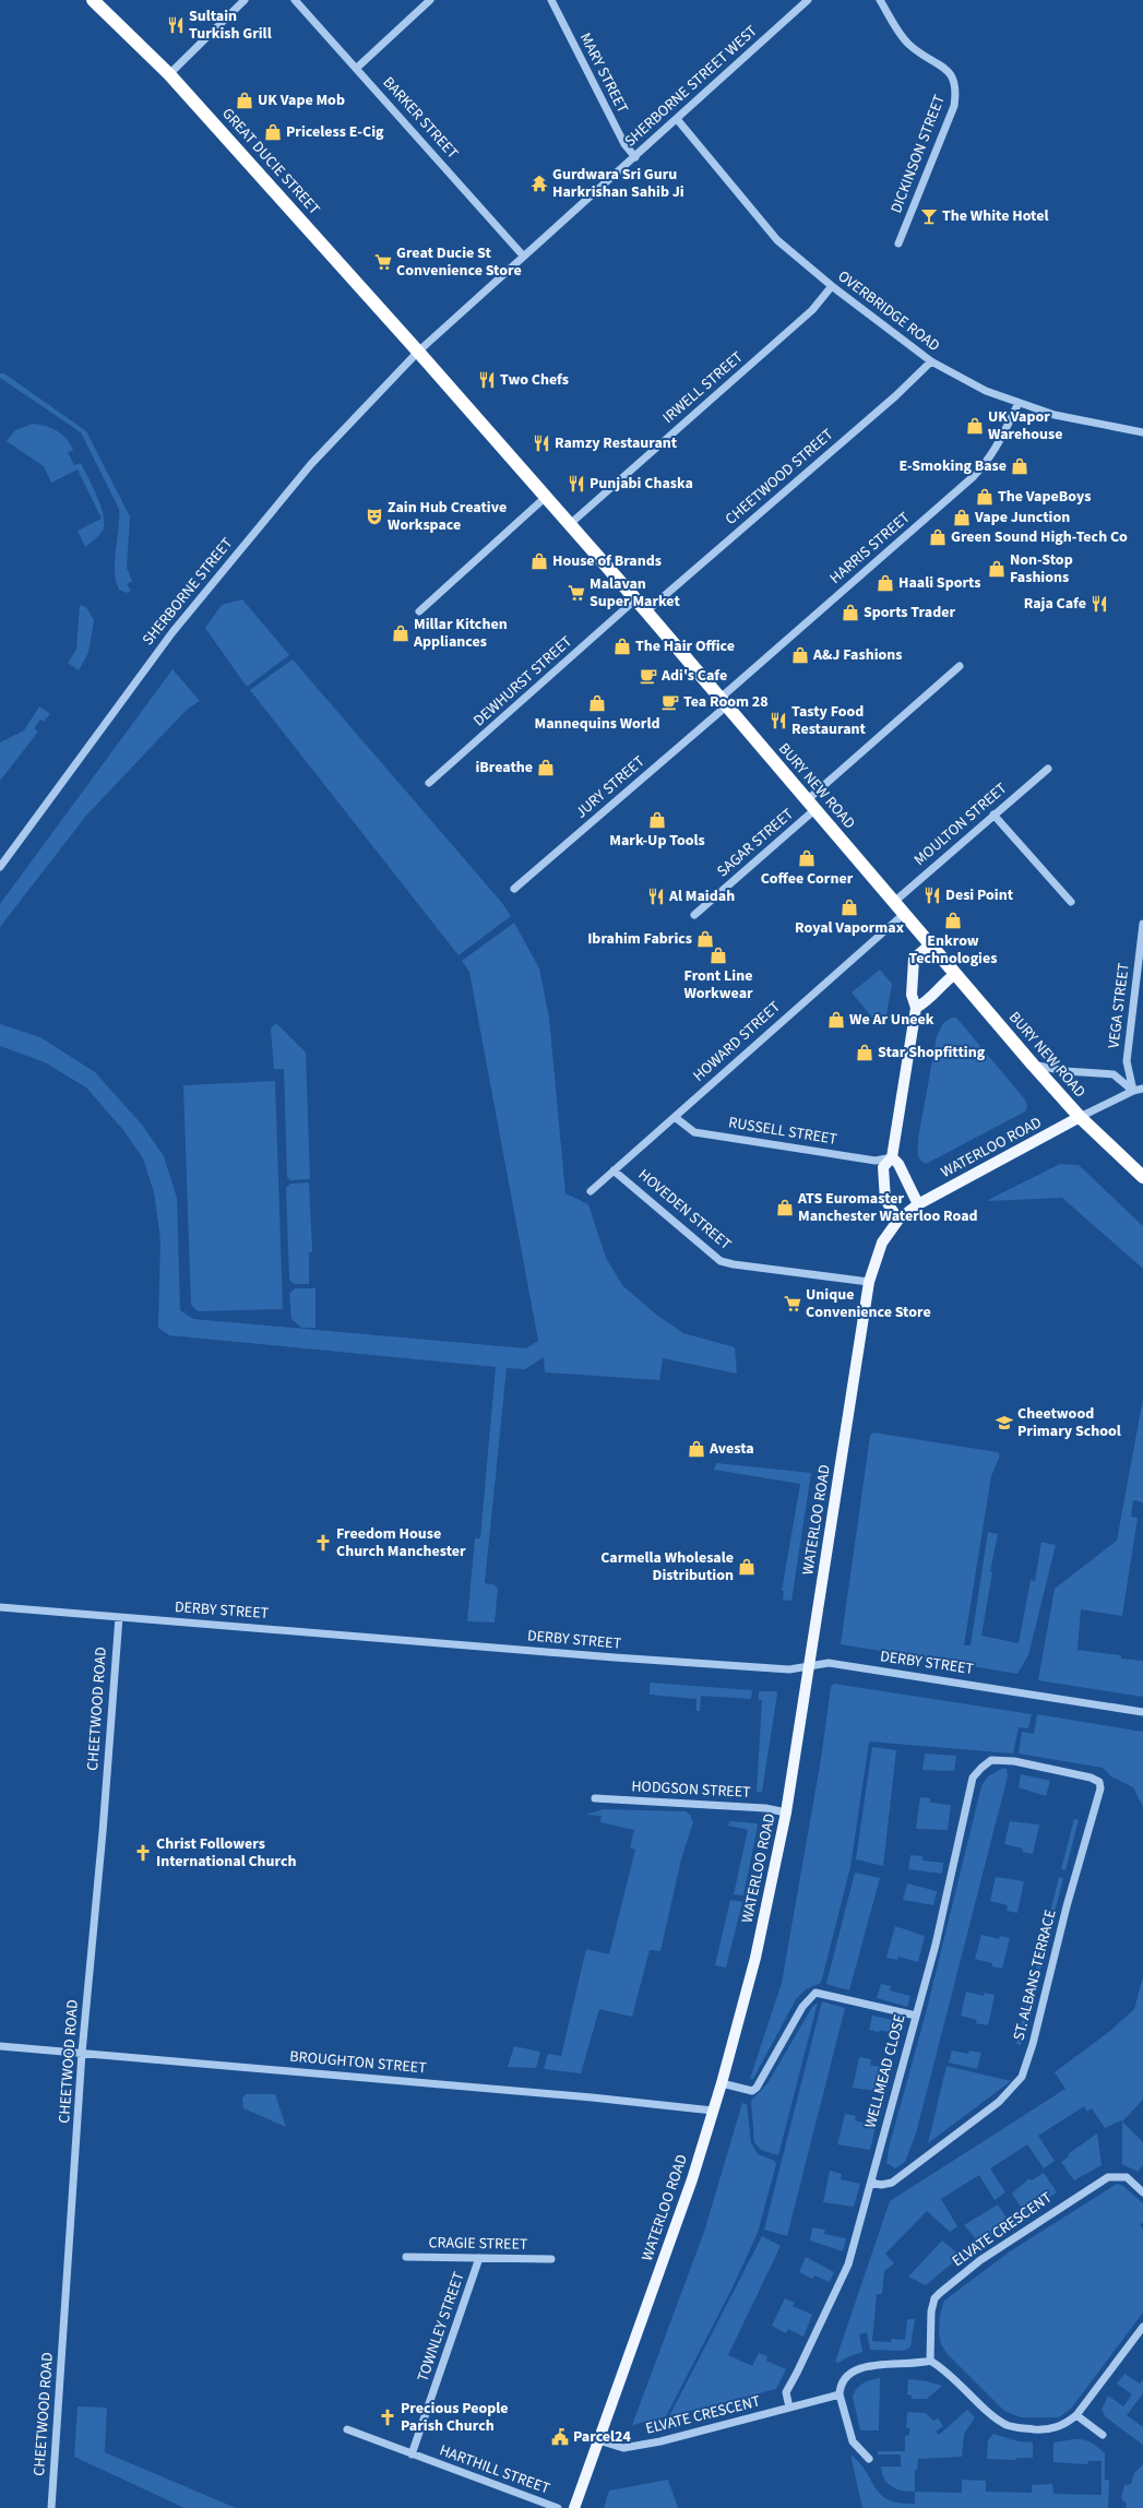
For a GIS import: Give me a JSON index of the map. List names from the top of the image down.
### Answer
{
  "streets": {
    "highway": ["GREAT DUCIE STREET", "BURY NEW ROAD"],
    "main road": ["WATERLOO ROAD"],
    "street": [
      "MARY STREET",
      "SHERBORNE STREET WEST",
      "BARKER STREET",
      "DICKINSON STREET",
      "OVERBRIDGE ROAD",
      "IRWELL STREET",
      "CHEETWOOD STREET",
      "HARRIS STREET",
      "SHERBORNE STREET",
      "DEWHURST STREET",
      "JURY STREET",
      "MOULTON STREET",
      "SAGAR STREET",
      "VEGA STREET",
      "HOWARD STREET",
      "RUSSELL STREET",
      "HOVEDEN STREET",
      "DERBY STREET",
      "CHEETWOOD ROAD",
      "HODGSON STREET",
      "ST. ALBANS TERRACE",
      "BROUGHTON STREET",
      "WELLMEAD CLOSE",
      "ELVATE CRESCENT",
      "CRAGIE STREET",
      "TOWNLEY STREET",
      "HARTHILL STREET"
    ]
  },
  "crossings": [
    ["MARY STREET", "SHERBORNE STREET WEST"],
    ["SHERBORNE STREET WEST", "BARKER STREET"],
    ["SHERBORNE STREET WEST", "GREAT DUCIE STREET"],
    ["SHERBORNE STREET WEST", "OVERBRIDGE ROAD"],
    ["SHERBORNE STREET WEST", "SHERBORNE STREET"],
    ["SHERBORNE STREET WEST", "BURY NEW ROAD"],
    ["GREAT DUCIE STREET", "SHERBORNE STREET"],
    ["GREAT DUCIE STREET", "BURY NEW ROAD"],
    ["OVERBRIDGE ROAD", "IRWELL STREET"],
    ["OVERBRIDGE ROAD", "CHEETWOOD STREET"],
    ["OVERBRIDGE ROAD", "HARRIS STREET"],
    ["IRWELL STREET", "BURY NEW ROAD"],
    ["CHEETWOOD STREET", "BURY NEW ROAD"],
    ["HARRIS STREET", "BURY NEW ROAD"],
    ["HARRIS STREET", "JURY STREET"],
    ["SHERBORNE STREET", "BURY NEW ROAD"],
    ["DEWHURST STREET", "BURY NEW ROAD"],
    ["BURY NEW ROAD", "JURY STREET"],
    ["BURY NEW ROAD", "MOULTON STREET"],
    ["BURY NEW ROAD", "SAGAR STREET"],
    ["BURY NEW ROAD", "HOWARD STREET"],
    ["BURY NEW ROAD", "WATERLOO ROAD"],
    ["HOWARD STREET", "RUSSELL STREET"],
    ["HOWARD STREET", "HOVEDEN STREET"],
    ["WATERLOO ROAD", "HOVEDEN STREET"],
    ["WATERLOO ROAD", "DERBY STREET"],
    ["WATERLOO ROAD", "HODGSON STREET"],
    ["WATERLOO ROAD", "BROUGHTON STREET"],
    ["WATERLOO ROAD", "ELVATE CRESCENT"],
    ["DERBY STREET", "CHEETWOOD ROAD"],
    ["CHEETWOOD ROAD", "BROUGHTON STREET"],
    ["ST. ALBANS TERRACE", "WELLMEAD CLOSE"],
    ["WELLMEAD CLOSE", "ELVATE CRESCENT"],
    ["CRAGIE STREET", "TOWNLEY STREET"],
    ["TOWNLEY STREET", "HARTHILL STREET"]
  ],
  "places": {
    "restaurant": [
      "Sultain Turkish Grill",
      "Two Chefs",
      "Ramzy Restaurant",
      "Punjabi Chaska",
      "Raja Cafe",
      "Tasty Food Restaurant",
      "Desi Point",
      "Al Maidah"
    ],
    "shop": [
      "UK Vape Mob",
      "Priceless E-Cig",
      "UK Vapor Warehouse",
      "E-Smoking Base",
      "The VapeBoys",
      "Vape Junction",
      "Green Sound High-Tech Co",
      "House of Brands",
      "Non-Stop Fashions",
      "Haali Sports",
      "Sports Trader",
      "Millar Kitchen Appliances",
      "The Hair Office",
      "A&J Fashions",
      "Mannequins World",
      "iBreathe",
      "Mark-Up Tools",
      "Coffee Corner",
      "Royal Vapormax",
      "Enkrow Technologies",
      "Ibrahim Fabrics",
      "Front Line Workwear",
      "We Ar Uneek",
      "Star Shopfitting",
      "ATS Euromaster Manchester Waterloo Road",
      "Avesta",
      "Carmella Wholesale Distribution"
    ],
    "temple": ["Gurdwara Sri Guru Harkrishan Sahib Ji"],
    "bar": ["The White Hotel"],
    "supermarket": ["Great Ducie St Convenience Store", "Malavan Super Market", "Unique Convenience Store"],
    "theatre": ["Zain Hub Creative Workspace"],
    "cafe": ["Adi's Cafe", "Tea Room 28"],
    "school or university": ["Cheetwood Primary School"],
    "church": ["Freedom House Church Manchester", "Christ Followers International Church", "Precious People Parish Church"],
    "public building": ["Parcel24"]
  }
}
